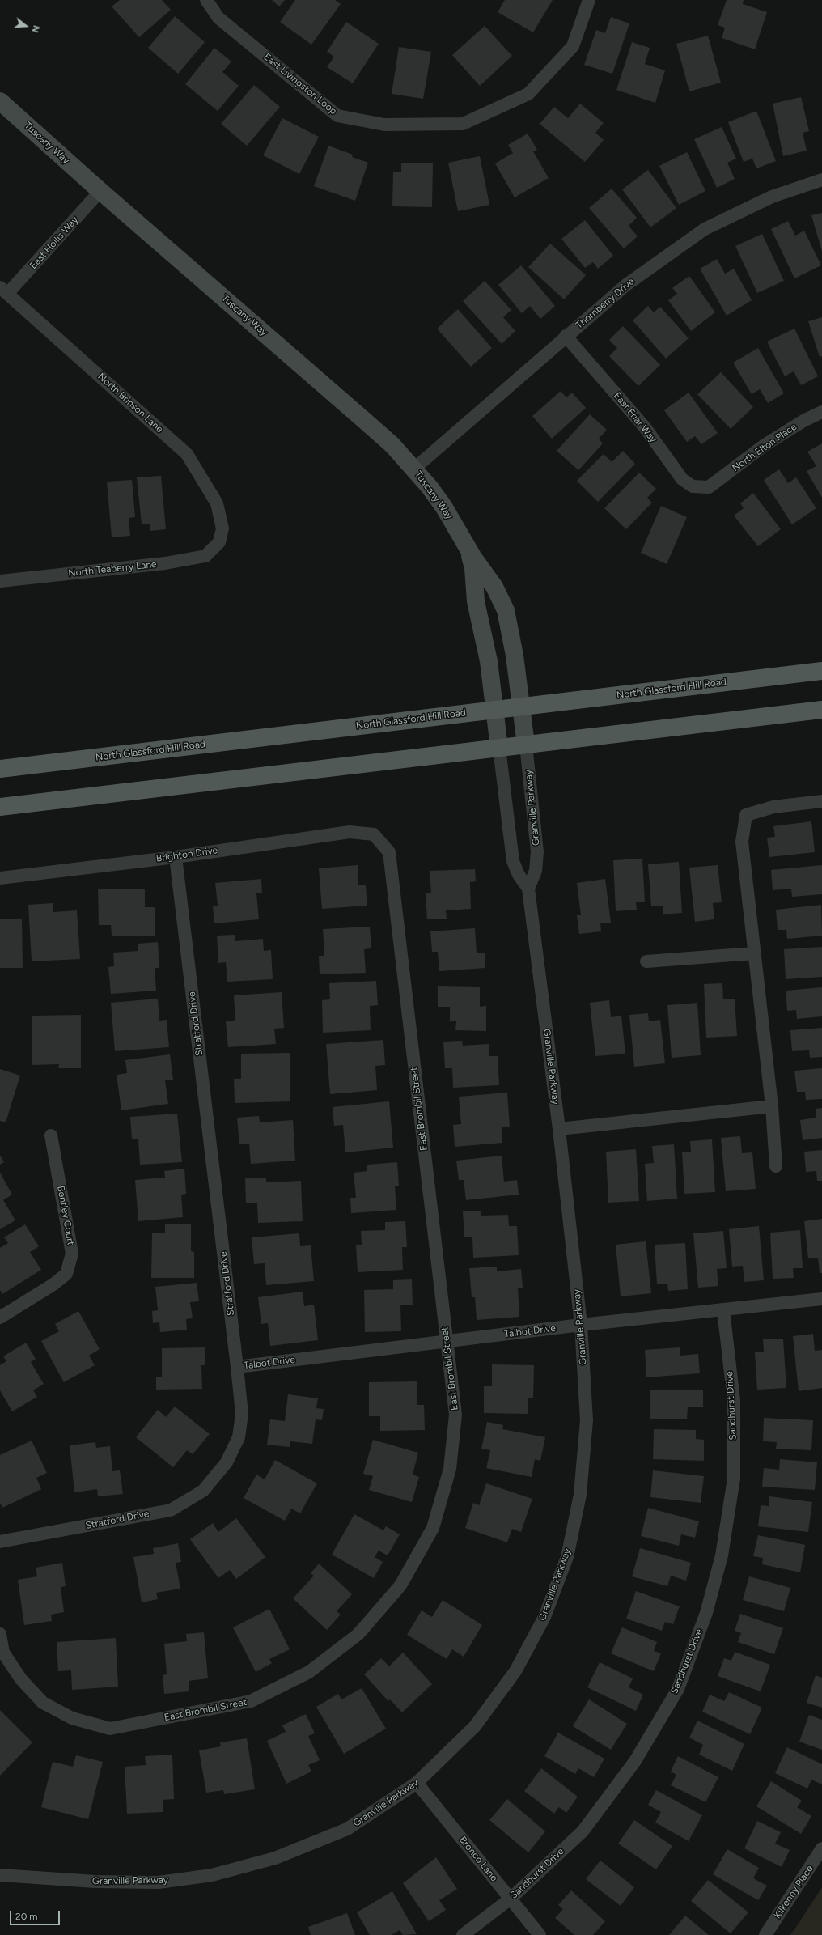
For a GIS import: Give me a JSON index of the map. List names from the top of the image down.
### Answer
{
  "streets": {
    "main road": ["North Glassford Hill Road"],
    "street": [
      "East Livingston Loop",
      "Tuscany Way",
      "East Hollis Way",
      "Thornberry Drive",
      "North Brinson Lane",
      "East Friar Way",
      "North Elton Place",
      "North Teaberry Lane",
      "Granville Parkway",
      "Brighton Drive",
      "Stratford Drive",
      "East Brombil Street",
      "Bentley Court",
      "Talbot Drive",
      "Sandhurst Drive",
      "Bronco Lane",
      "Kilkenny Place"
    ]
  },
  "crossings": [
    ["Tuscany Way", "East Hollis Way"],
    ["Tuscany Way", "Thornberry Drive"],
    ["Tuscany Way", "North Glassford Hill Road"],
    ["Tuscany Way", "Granville Parkway"],
    ["East Hollis Way", "North Brinson Lane"],
    ["Thornberry Drive", "East Friar Way"],
    ["North Brinson Lane", "North Teaberry Lane"],
    ["East Friar Way", "North Elton Place"],
    ["Granville Parkway", "Talbot Drive"],
    ["Granville Parkway", "Bronco Lane"],
    ["Brighton Drive", "Stratford Drive"],
    ["Brighton Drive", "East Brombil Street"],
    ["Stratford Drive", "Talbot Drive"],
    ["East Brombil Street", "Talbot Drive"],
    ["Talbot Drive", "Sandhurst Drive"],
    ["Sandhurst Drive", "Bronco Lane"]
  ],
  "scale_bar": "20 m",
  "north": "right"
}
